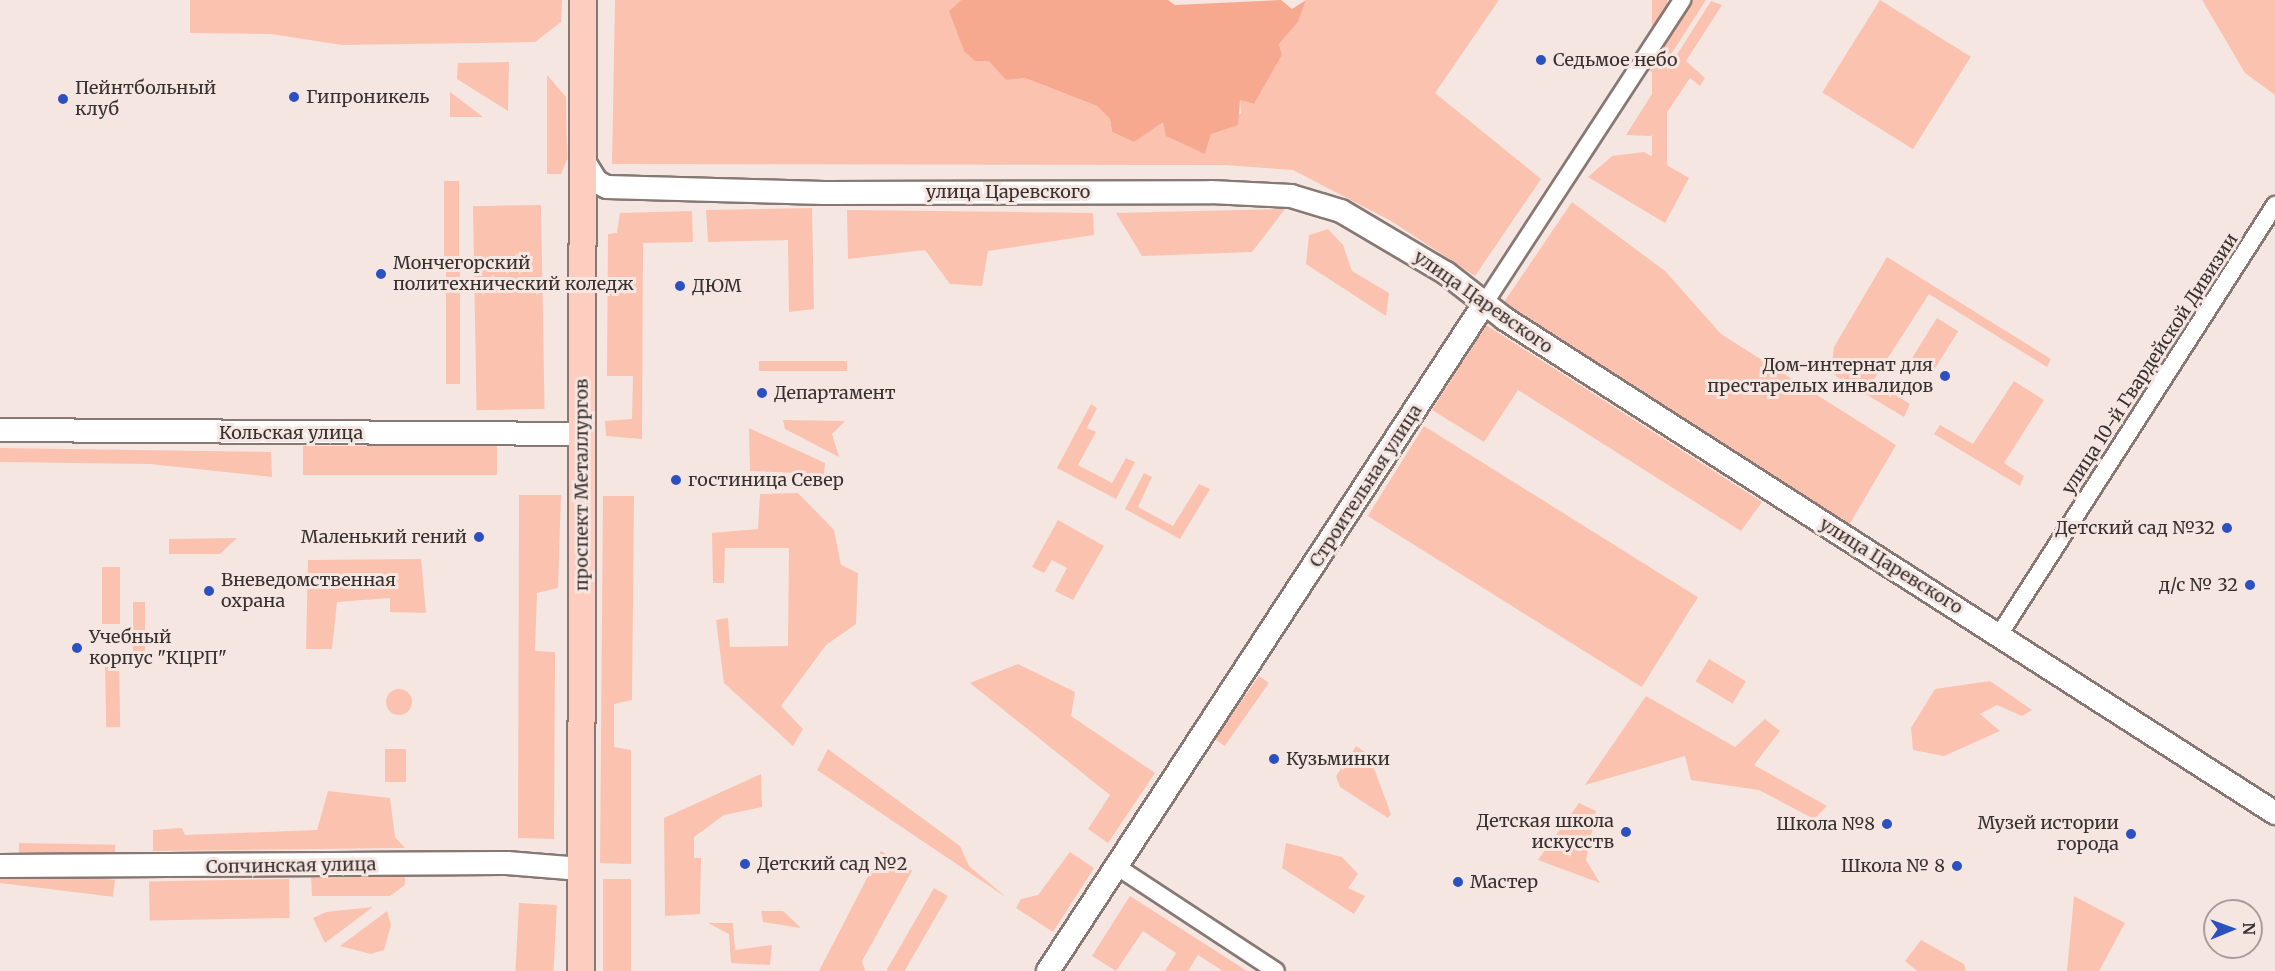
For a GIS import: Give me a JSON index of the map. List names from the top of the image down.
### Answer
{
  "streets": {
    "main road": ["проспект Металлургов"],
    "street": [
      "улица Царевского",
      "улица 10-й Гвардейской Дивизии",
      "Кольская улица",
      "Строительная улица",
      "Сопчинская улица"
    ]
  },
  "crossings": [
    ["улица Царевского", "улица 10-й Гвардейской Дивизии"],
    ["улица Царевского", "Строительная улица"],
    ["Кольская улица", "проспект Металлургов"],
    ["проспект Металлургов", "Сопчинская улица"]
  ],
  "places": [
    "Седьмое небо",
    "Гипроникель",
    "Пейнтбольный клуб",
    "Мончегорский политехнический коледж",
    "ДЮМ",
    "Дом-интернат для престарелых инвалидов",
    "Департамент",
    "гостиница Север",
    "Детский сад №32",
    "Маленький гений",
    "д/с № 32",
    "Вневедомственная охрана",
    "Учебный корпус \"КЦРП\"",
    "Кузьминки",
    "Школа №8",
    "Детская школа искусств",
    "Музей истории города",
    "Детский сад №2",
    "Школа № 8",
    "Мастер"
  ],
  "north": "right"
}
